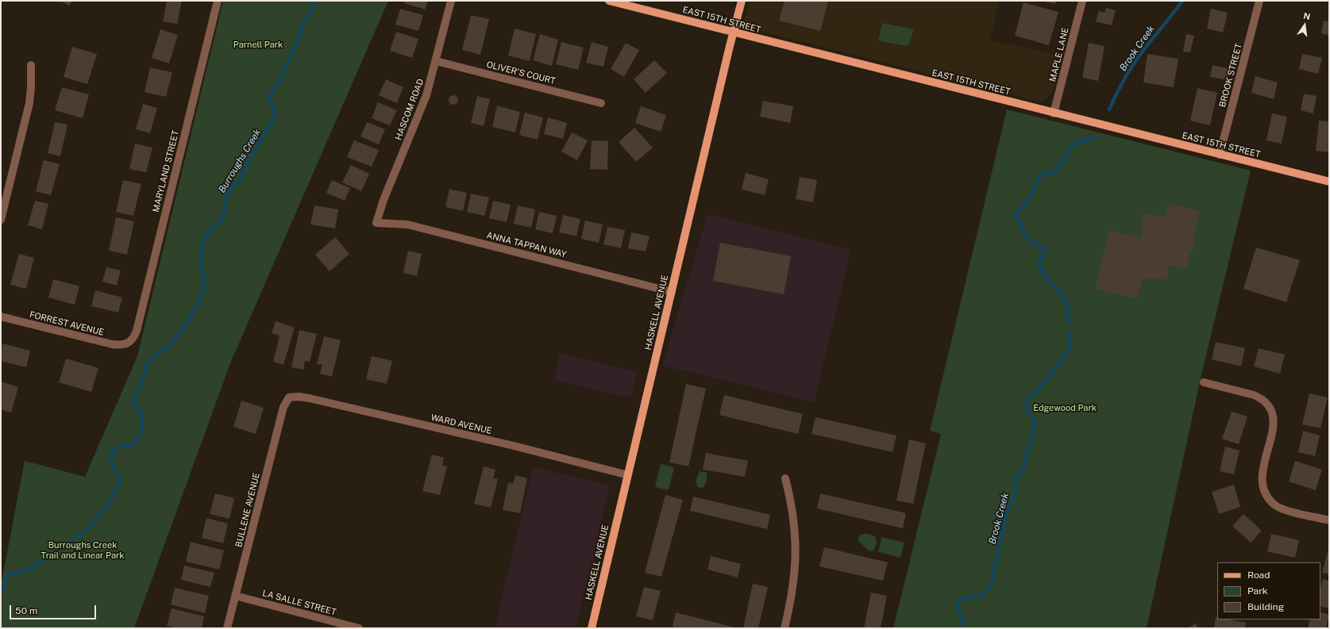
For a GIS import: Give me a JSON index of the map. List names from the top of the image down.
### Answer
{
  "streets": {
    "main road": ["EAST 15TH STREET", "HASKELL AVENUE"],
    "street": [
      "MAPLE LANE",
      "OLIVER'S COURT",
      "BROOK STREET",
      "HASCOM ROAD",
      "MARYLAND STREET",
      "ANNA TAPPAN WAY",
      "FORREST AVENUE",
      "WARD AVENUE",
      "BULLENE AVENUE",
      "LA SALLE STREET"
    ]
  },
  "crossings": [
    ["EAST 15TH STREET", "MAPLE LANE"],
    ["EAST 15TH STREET", "BROOK STREET"],
    ["EAST 15TH STREET", "HASKELL AVENUE"],
    ["OLIVER'S COURT", "HASCOM ROAD"],
    ["HASCOM ROAD", "ANNA TAPPAN WAY"],
    ["MARYLAND STREET", "FORREST AVENUE"],
    ["ANNA TAPPAN WAY", "HASKELL AVENUE"],
    ["HASKELL AVENUE", "WARD AVENUE"],
    ["WARD AVENUE", "BULLENE AVENUE"],
    ["BULLENE AVENUE", "LA SALLE STREET"]
  ],
  "water": ["Brook Creek", "Burroughs Creek"],
  "parks": ["Parnell Park", "Edgewood Park", "Burroughs Creek Trail and Linear Park"],
  "legend": ["Road", "Park", "Building"],
  "scale_bar": "50 m",
  "north": "top"
}
